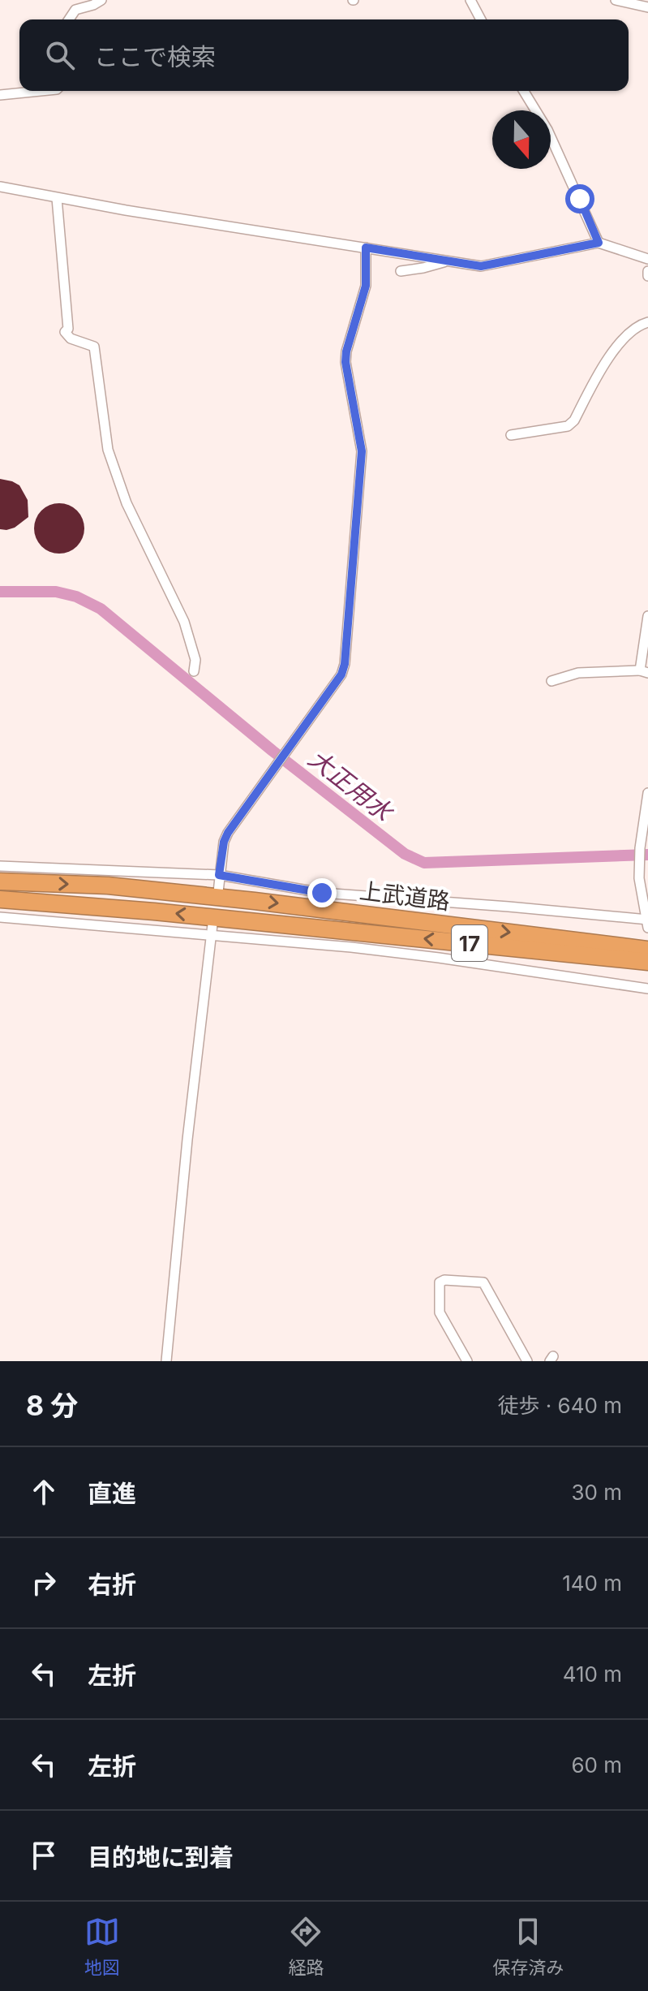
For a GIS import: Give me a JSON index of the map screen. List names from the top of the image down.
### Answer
{
  "streets": {
    "highway": ["上武道路", "17"]
  },
  "water": ["大正用水"],
  "north": "bottom",
  "page": {
    "search": "ここで検索",
    "heading": ["8 分", "徒歩 · 640 m"],
    "list": [
      ["直進", "30 m"],
      ["右折", "140 m"],
      ["左折", "410 m"],
      ["左折", "60 m"],
      "目的地に到着"
    ],
    "nav": ["地図", "経路", "保存済み"]
  }
}
